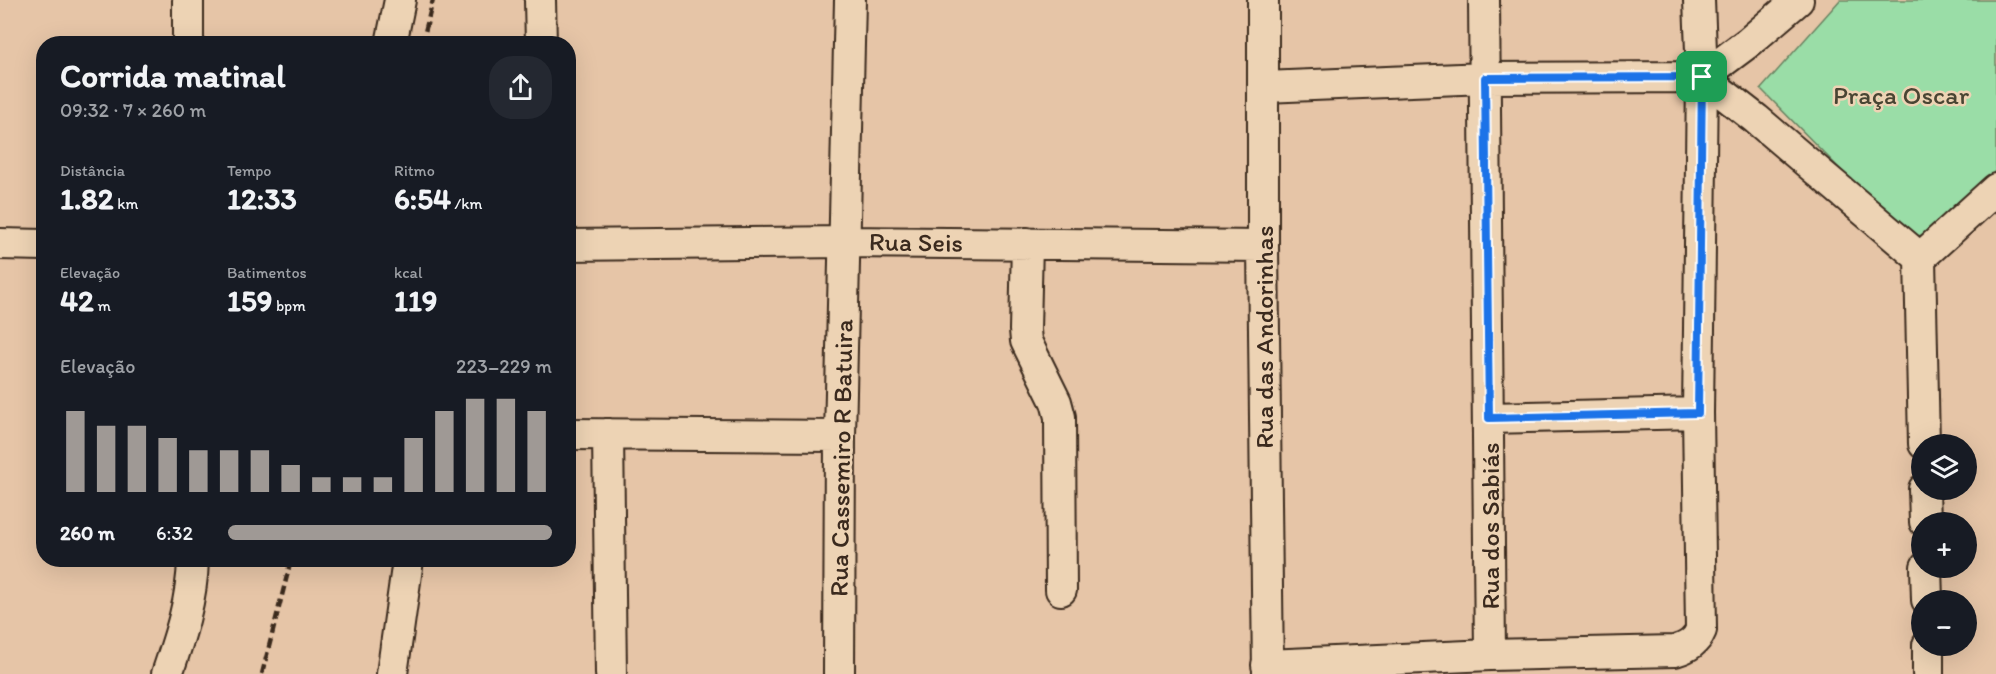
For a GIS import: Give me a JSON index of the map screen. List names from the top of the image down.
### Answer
{
  "streets": {
    "street": [
      "Rua Seis",
      "Rua das Andorinhas",
      "Rua Cassemiro R Batuira",
      "Rua dos Sabiás"
    ]
  },
  "crossings": [
    ["Rua Seis", "Rua das Andorinhas"],
    ["Rua Seis", "Rua Cassemiro R Batuira"]
  ],
  "parks": ["Praça Oscar"],
  "page": {
    "heading": ["Corrida matinal", "09:32 · 7 × 260 m"],
    "stats": [
      ["Distância", "1.82 km"],
      ["Tempo", "12:33"],
      ["Ritmo", "6:54 /km"],
      ["Elevação", "42 m"],
      ["Batimentos", "159 bpm"],
      ["kcal", "119"]
    ],
    "chart": ["Elevação", "223–229 m"],
    "map_buttons": ["+", "−"],
    "list": [
      {
        "name": "260 m",
        "note": "6:32"
      }
    ]
  }
}
